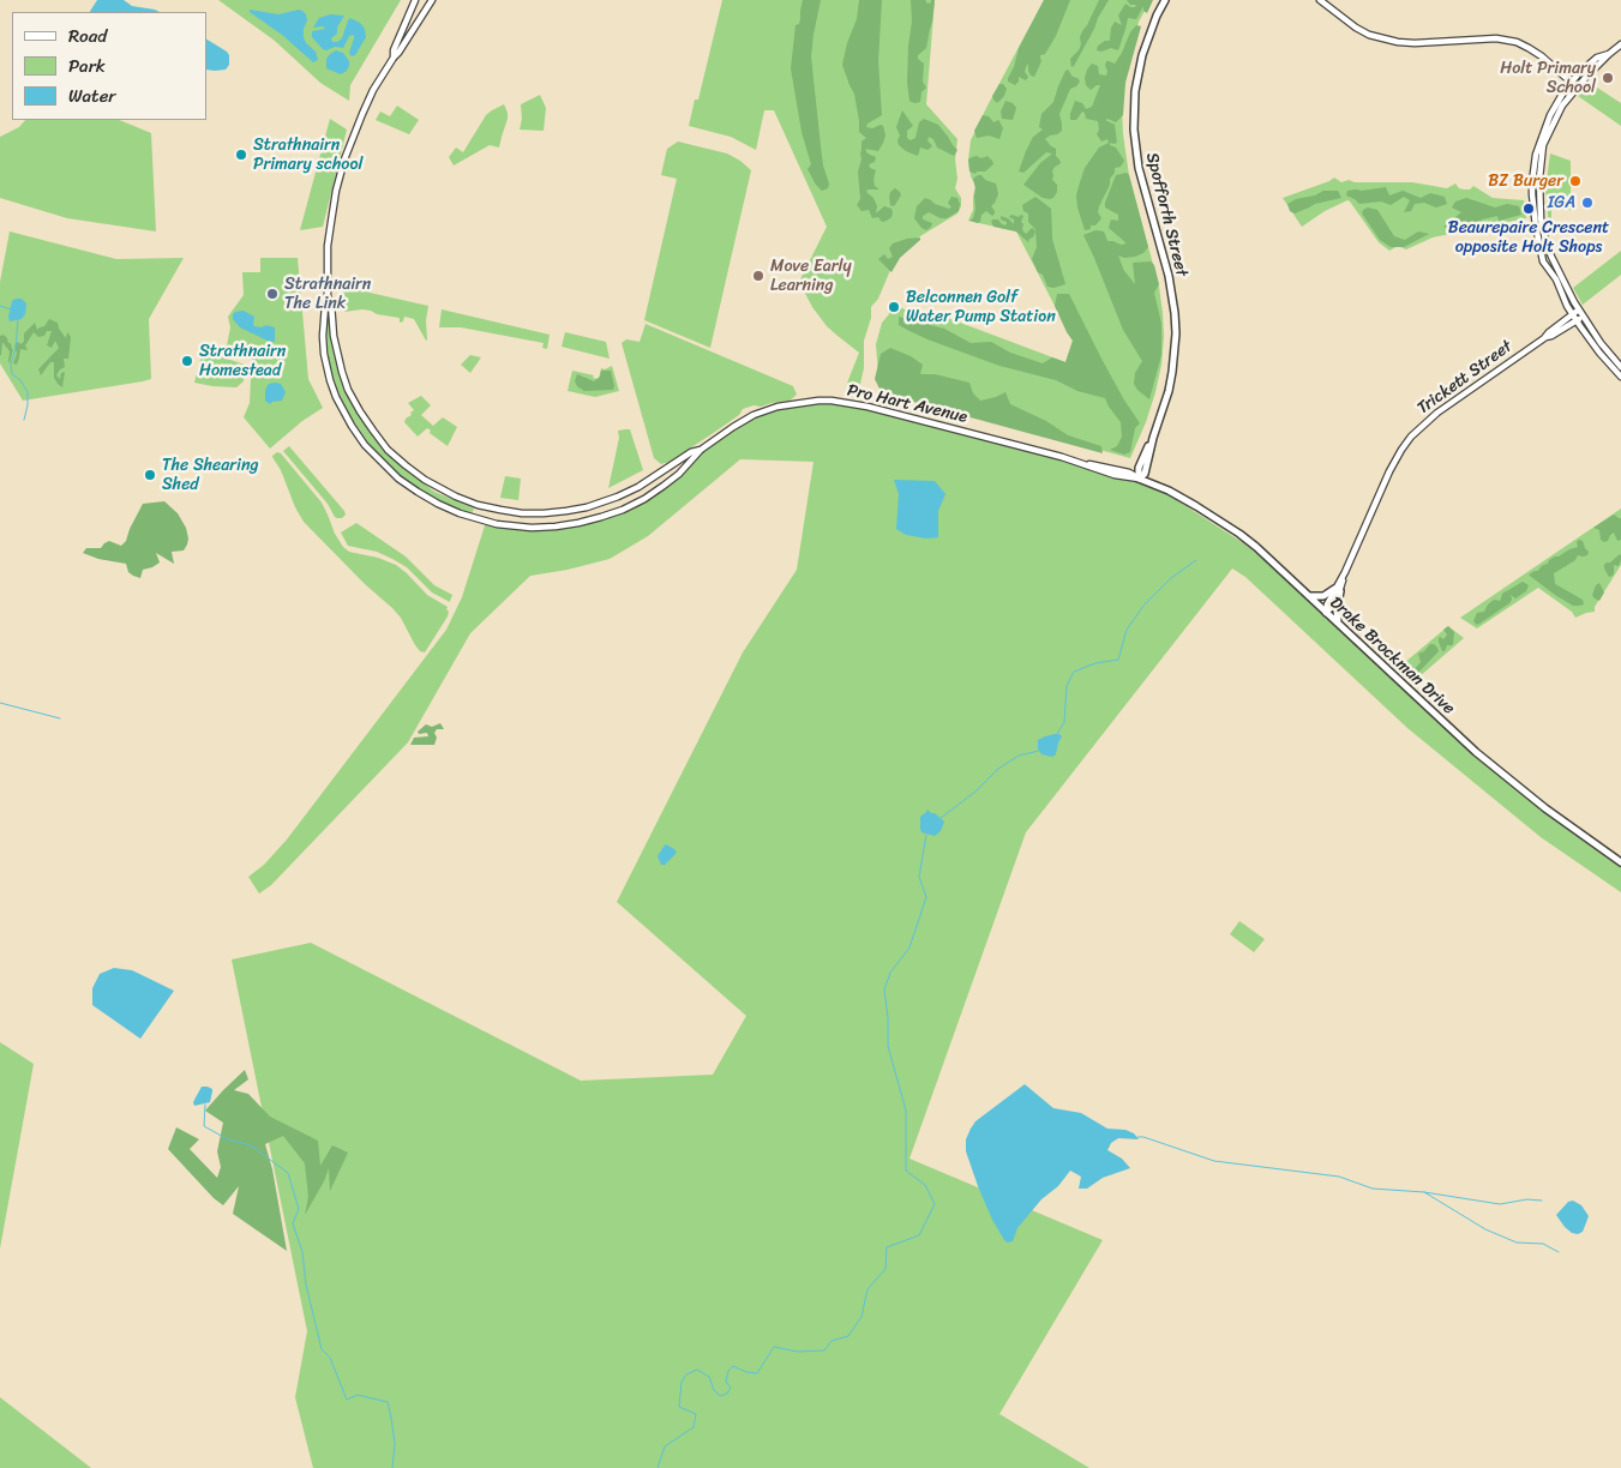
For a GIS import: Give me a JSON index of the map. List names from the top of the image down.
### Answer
{
  "streets": {
    "main road": ["Spofforth Street", "Drake Brockman Drive"],
    "street": ["Trickett Street", "Pro Hart Avenue"]
  },
  "crossings": [
    ["Spofforth Street", "Pro Hart Avenue"],
    ["Spofforth Street", "Drake Brockman Drive"],
    ["Trickett Street", "Drake Brockman Drive"],
    ["Pro Hart Avenue", "Drake Brockman Drive"]
  ],
  "places": [
    "Holt Primary School",
    "Strathnairn Primary school",
    "BZ Burger",
    "IGA",
    "Beaurepaire Crescent opposite Holt Shops",
    "Move Early Learning",
    "Strathnairn The Link",
    "Belconnen Golf Water Pump Station",
    "Strathnairn Homestead",
    "The Shearing Shed"
  ],
  "legend": ["Road", "Park", "Water"]
}
